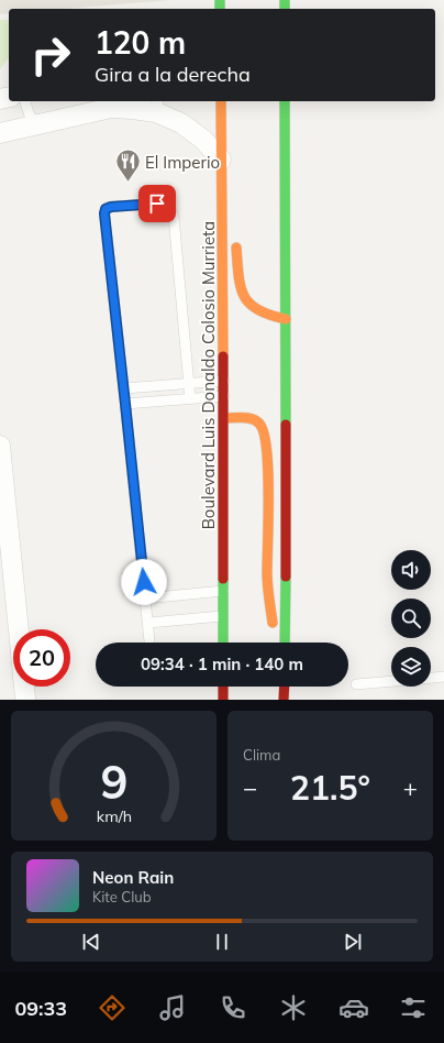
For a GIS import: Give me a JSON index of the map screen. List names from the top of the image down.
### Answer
{
  "streets": {
    "main road": ["Boulevard Luis Donaldo Colosio Murrieta"]
  },
  "places": {
    "restaurant": ["El Imperio"]
  },
  "page": {
    "turn": ["120 m", "Gira a la derecha"],
    "limit": "20",
    "trip": "09:34 · 1 min · 140 m",
    "tile": "Clima",
    "heat": ["−", "21.5°", "+"],
    "song": ["Neon Rain", "Kite Club"],
    "tabs": "09:33",
    "gauge": ["9", "km/h"]
  }
}
